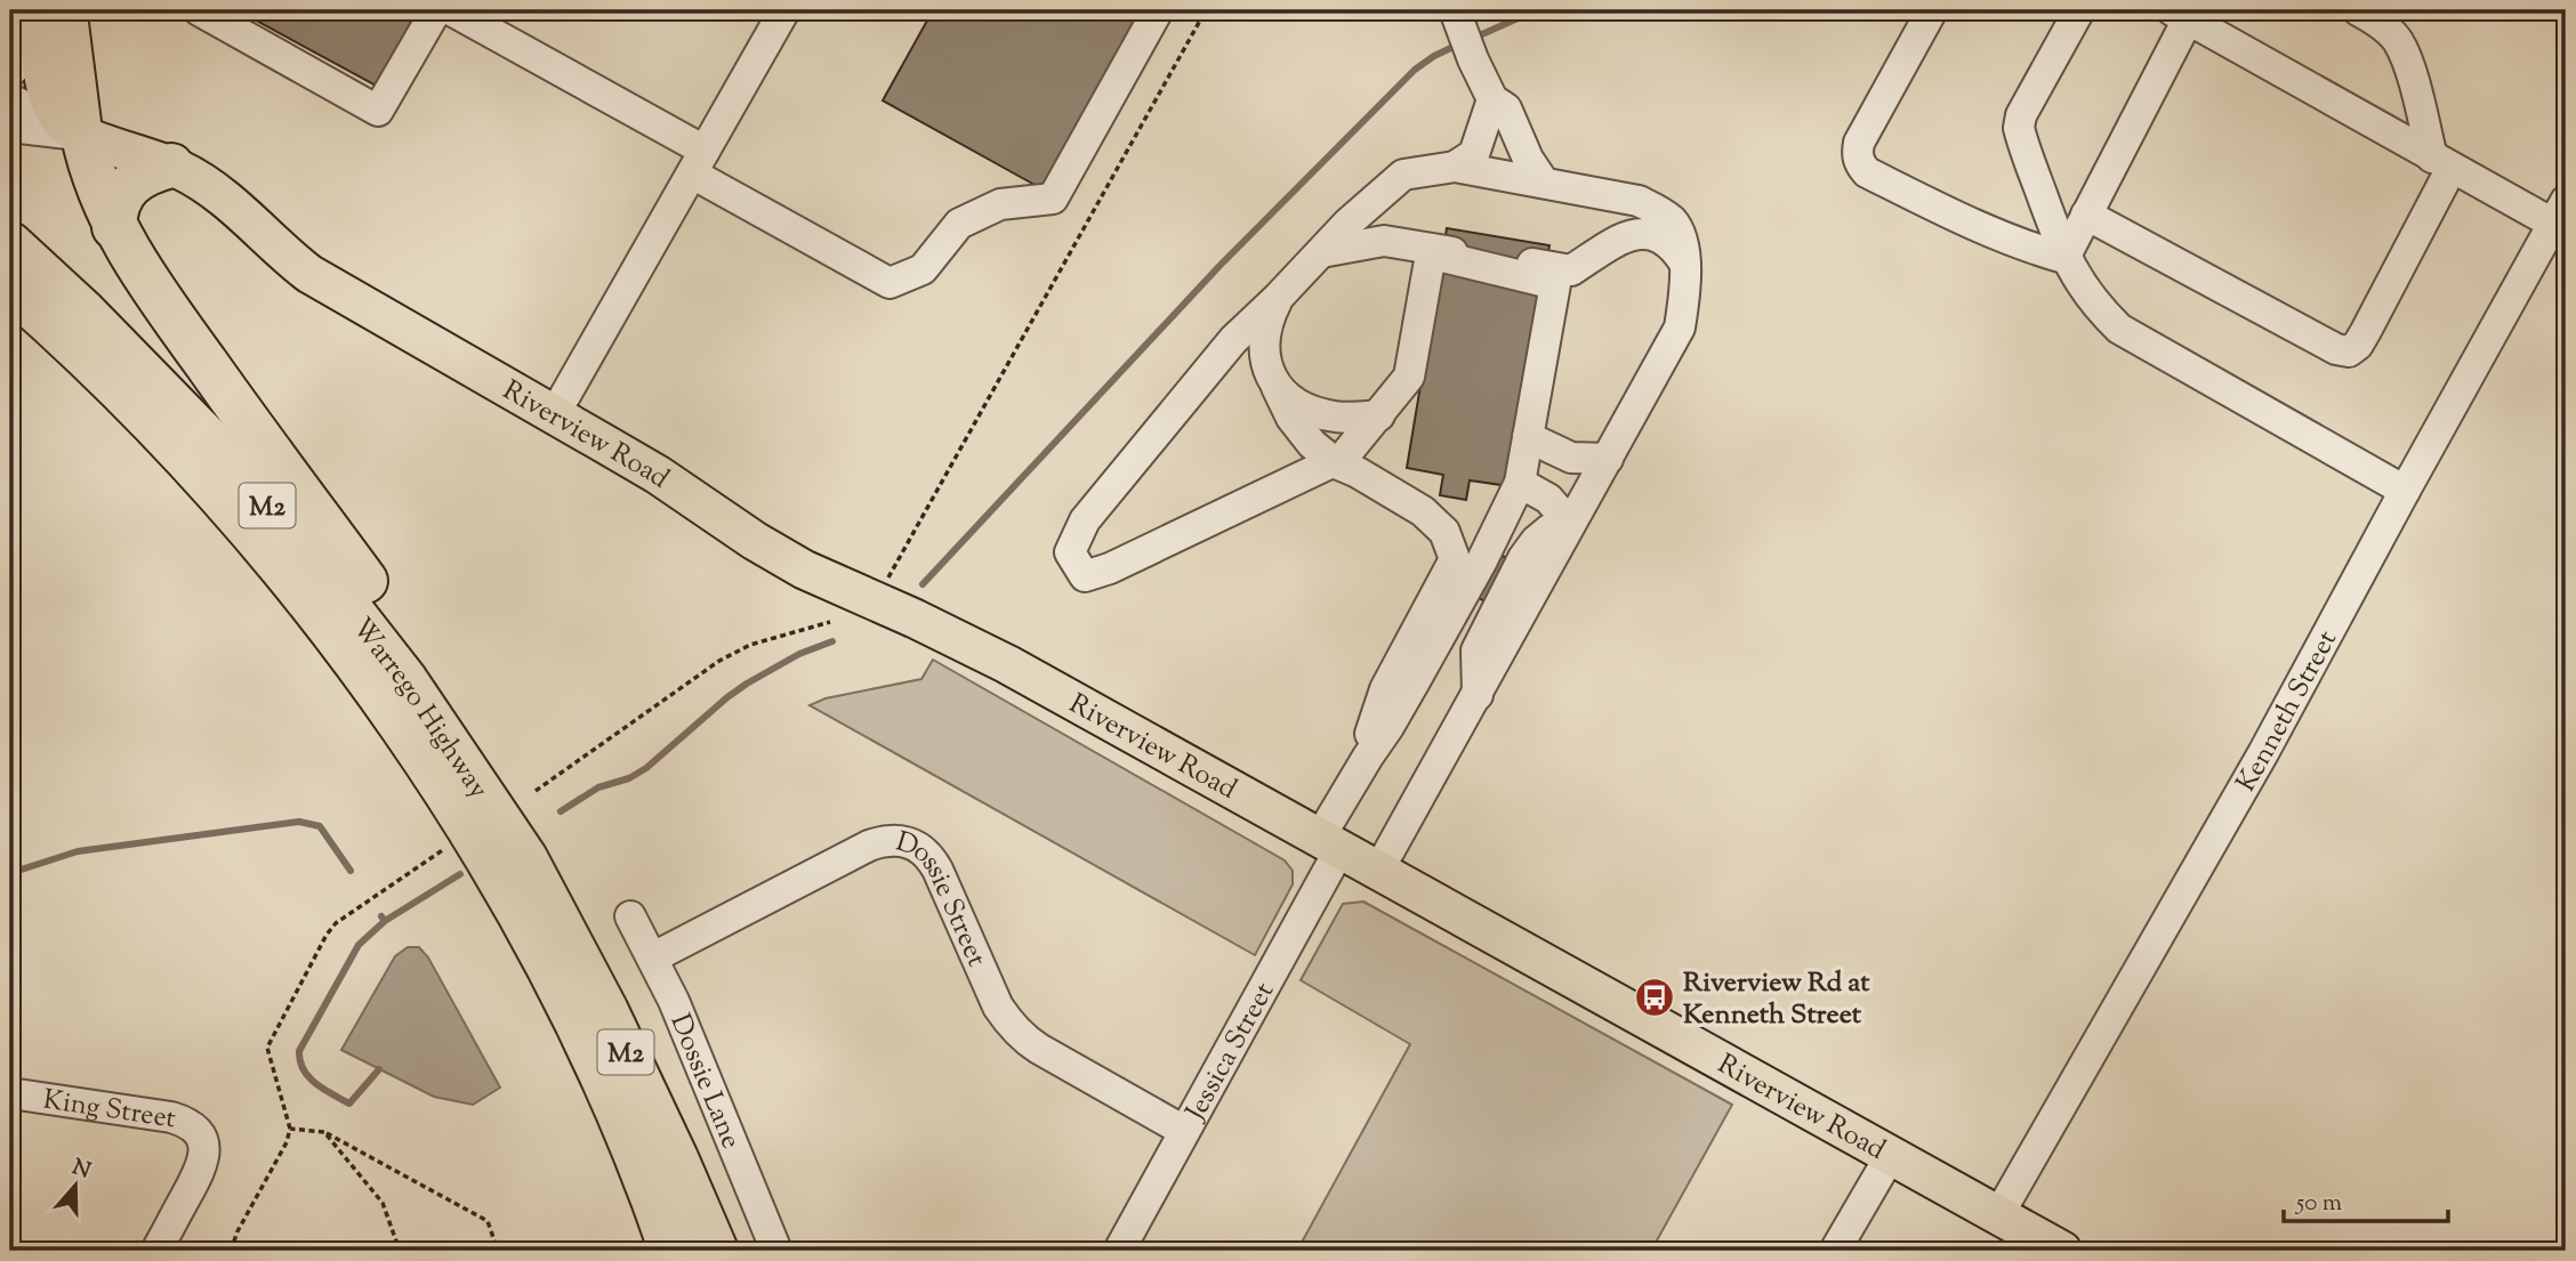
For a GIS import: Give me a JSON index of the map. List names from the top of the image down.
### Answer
{
  "streets": {
    "highway": ["M2", "Warrego Highway"],
    "main road": ["Riverview Road"],
    "street": [
      "Kenneth Street",
      "Dossie Street",
      "Jessica Street",
      "Dossie Lane",
      "King Street"
    ]
  },
  "crossings": [
    ["Riverview Road", "Kenneth Street"],
    ["Riverview Road", "Jessica Street"],
    ["Dossie Street", "Jessica Street"],
    ["Dossie Street", "Dossie Lane"]
  ],
  "places": {
    "bus stop": ["Riverview Rd at Kenneth Street"]
  },
  "scale_bar": "50 m",
  "north": "top"
}
